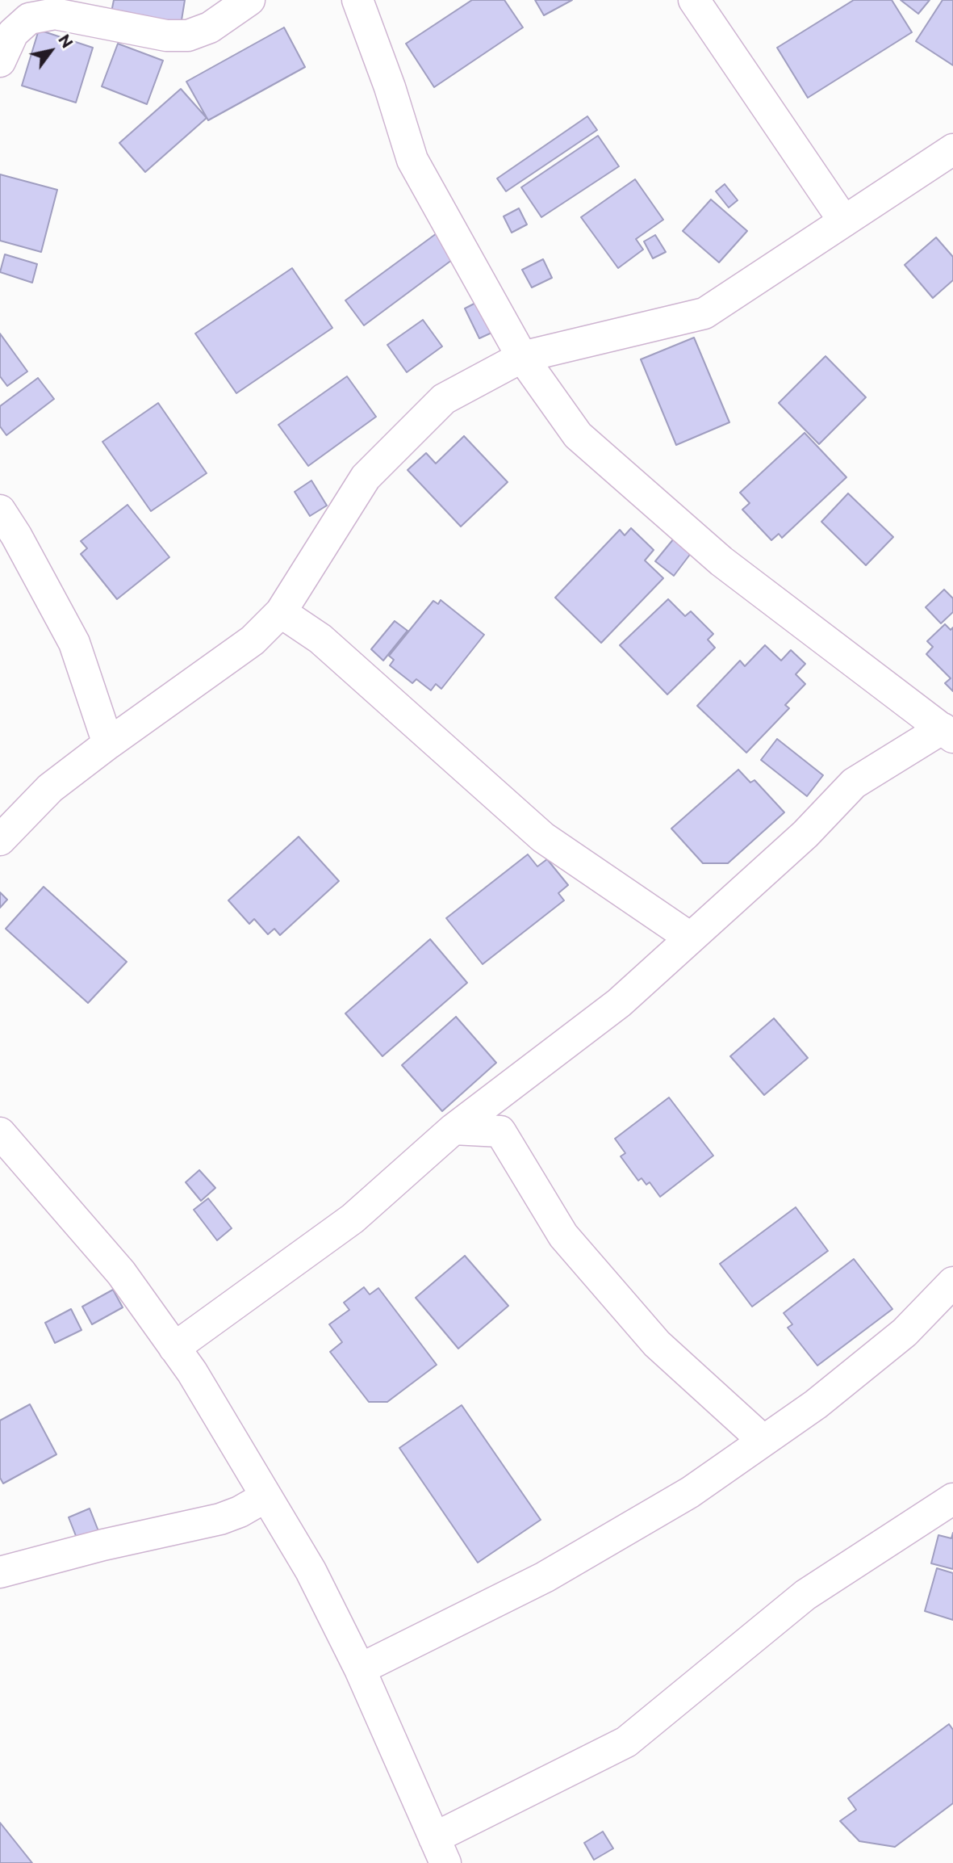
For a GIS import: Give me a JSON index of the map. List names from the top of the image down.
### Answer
{
  "north": "top right"
}
